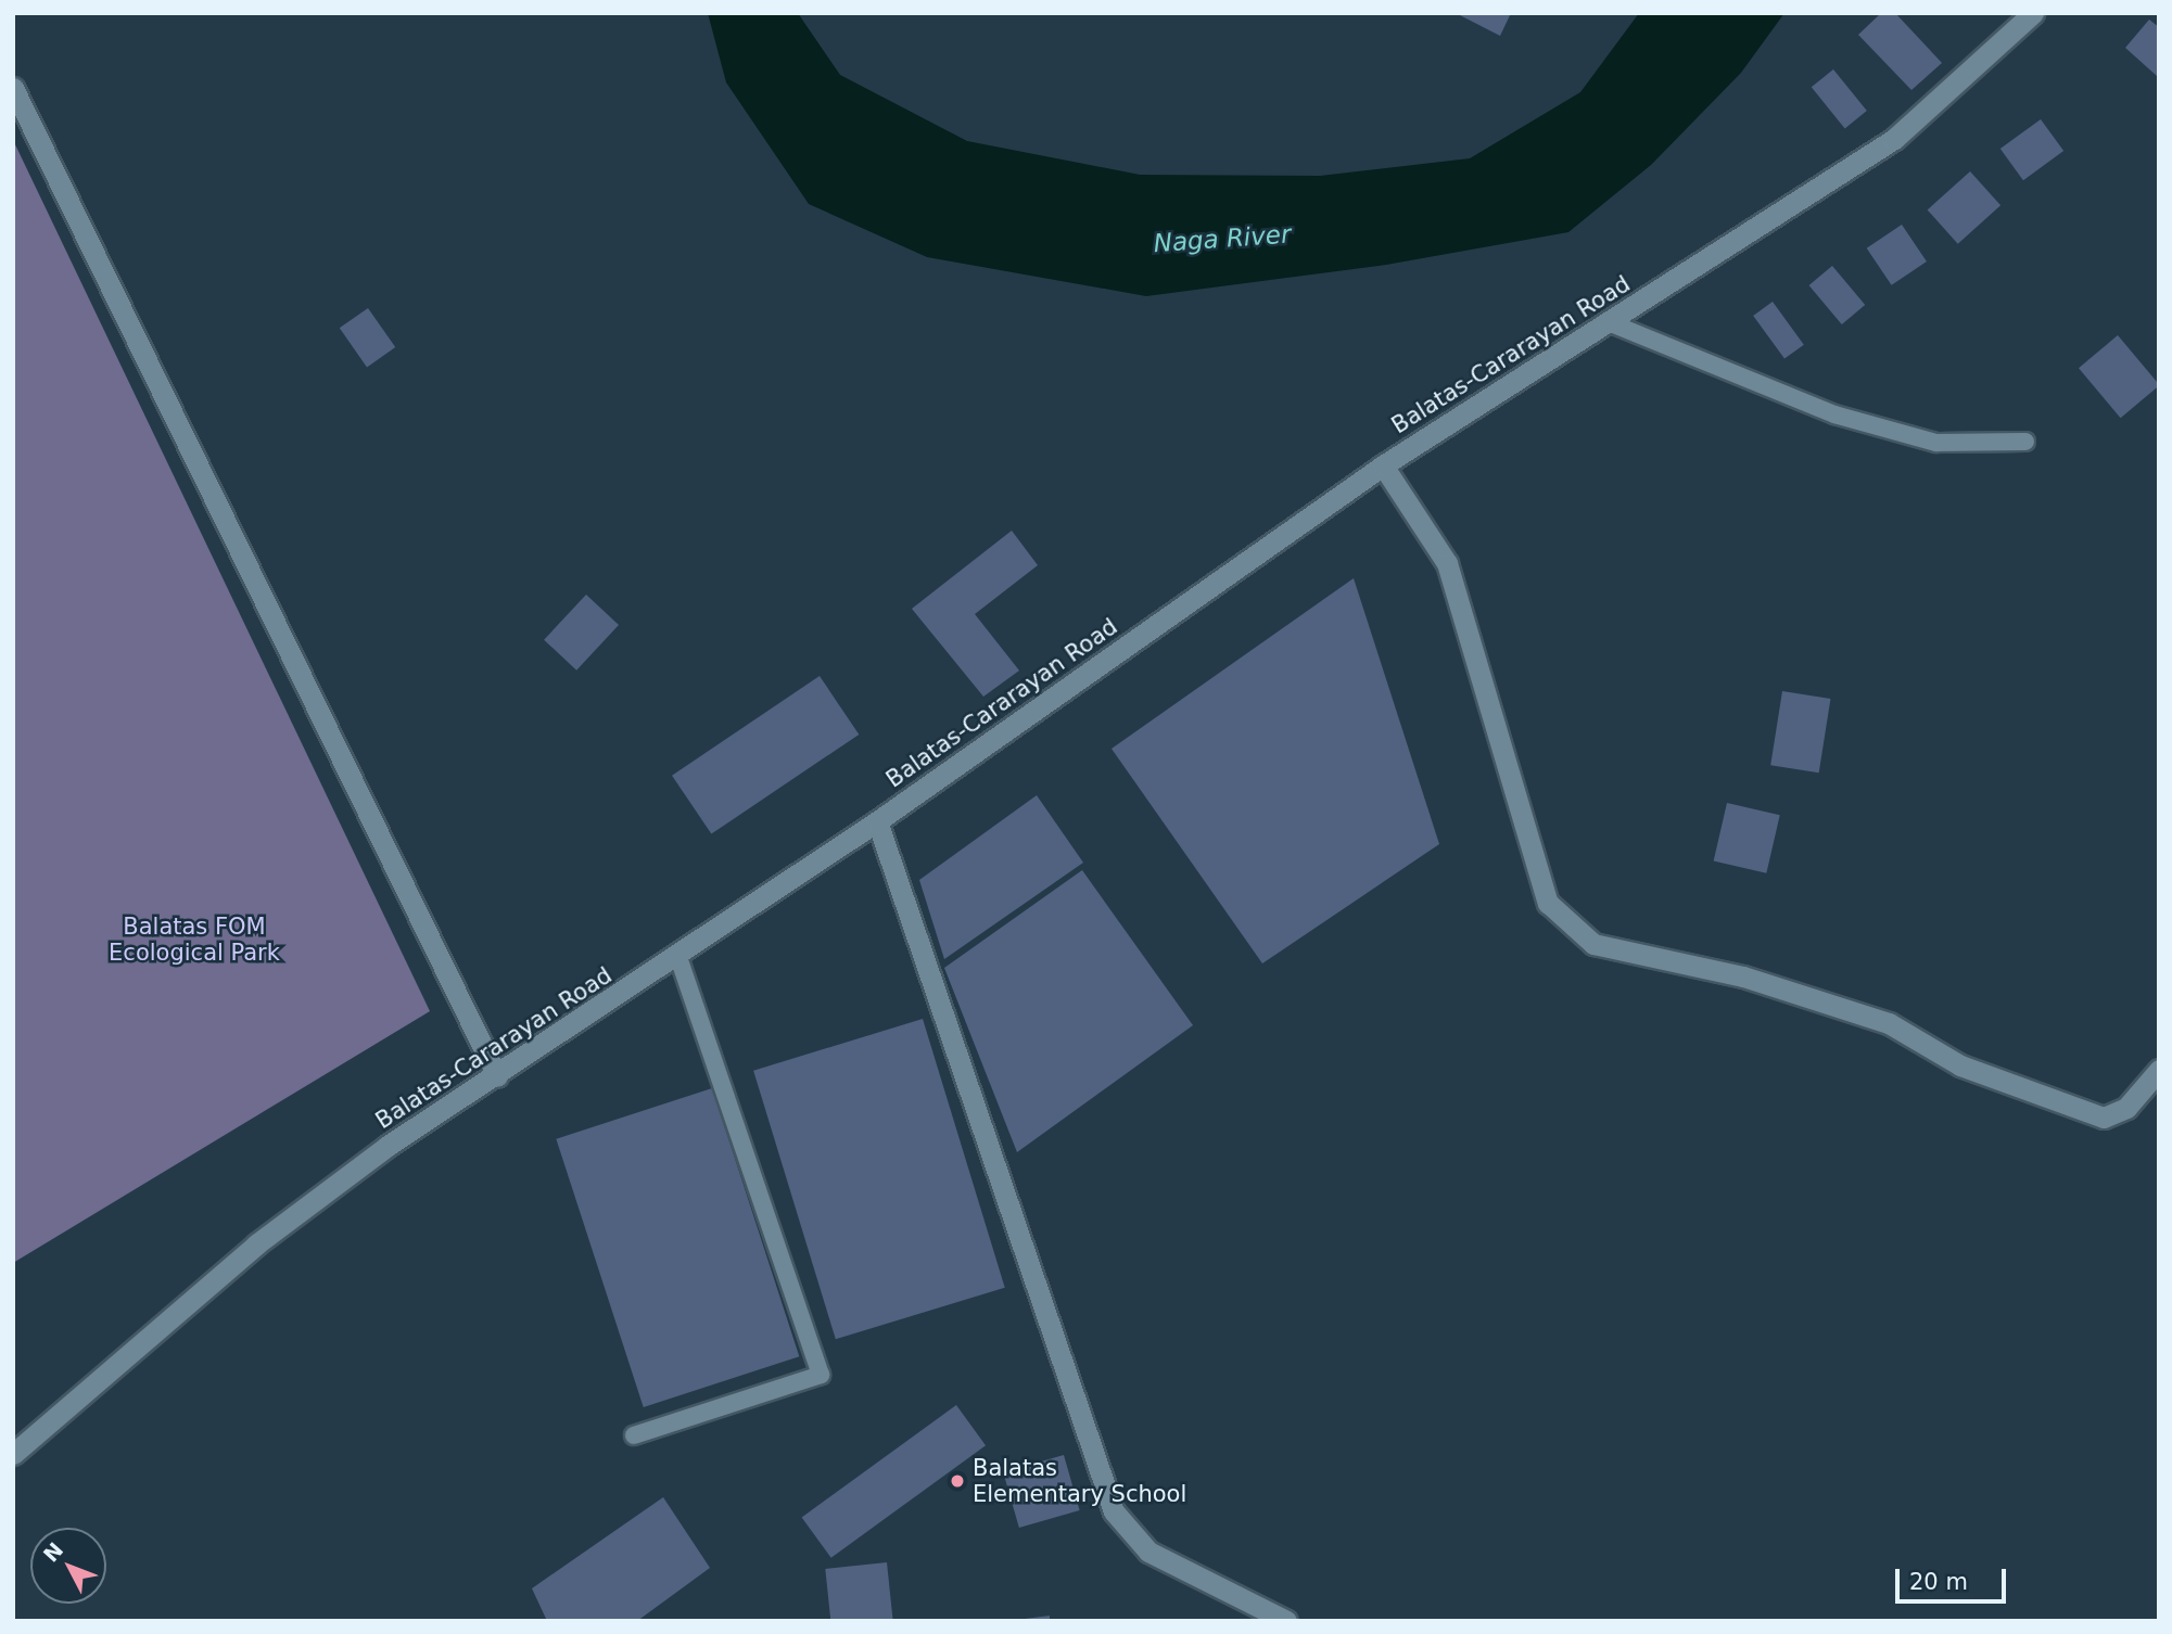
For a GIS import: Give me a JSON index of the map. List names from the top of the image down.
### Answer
{
  "streets": {
    "street": ["Balatas-Cararayan Road"]
  },
  "water": ["Naga River"],
  "parks": ["Balatas FOM Ecological Park"],
  "places": ["Balatas Elementary School"],
  "scale_bar": "20 m",
  "north": "top left"
}
